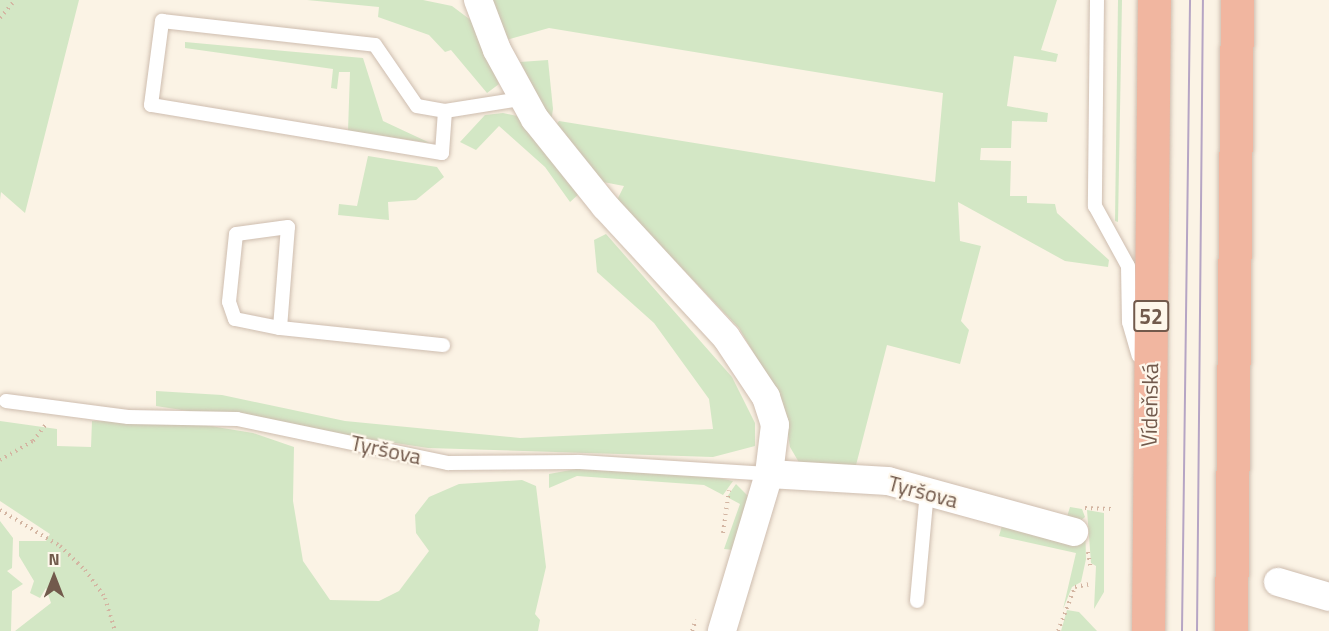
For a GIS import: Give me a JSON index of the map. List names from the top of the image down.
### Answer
{
  "streets": {
    "highway": ["52", "Vídeňská"],
    "street": ["Tyršova"]
  },
  "north": "top"
}
